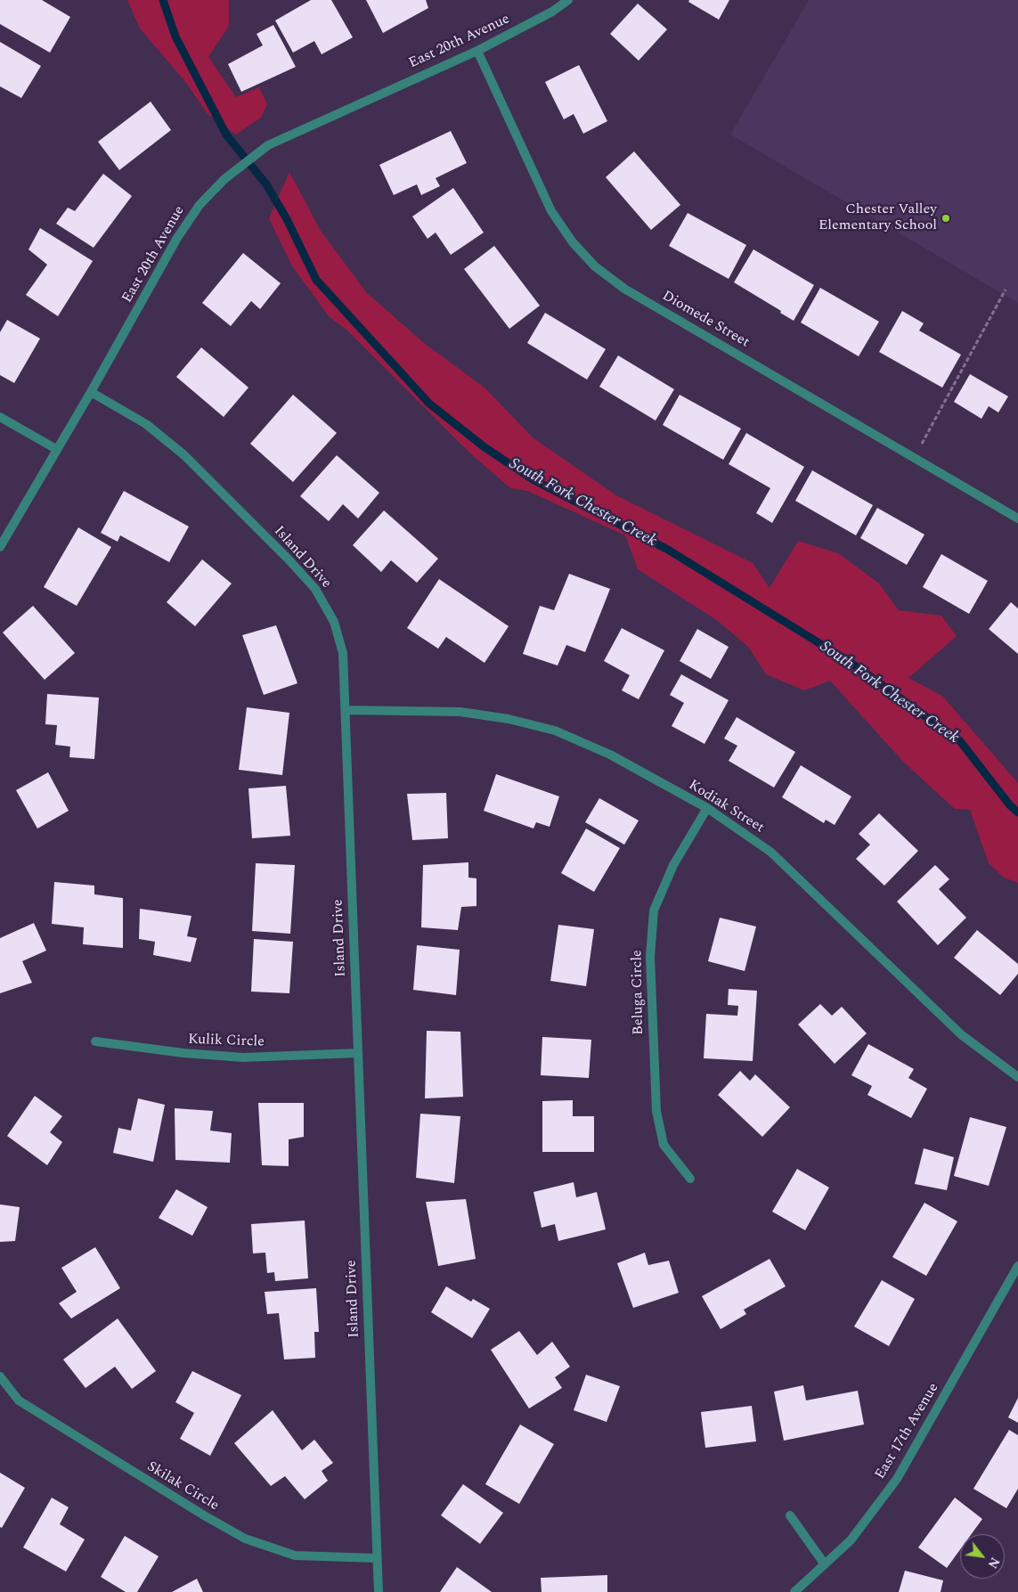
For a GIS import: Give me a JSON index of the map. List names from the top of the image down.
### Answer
{
  "streets": {
    "street": [
      "East 20th Avenue",
      "Diomede Street",
      "Island Drive",
      "Kodiak Street",
      "Beluga Circle",
      "Kulik Circle",
      "East 17th Avenue",
      "Skilak Circle"
    ]
  },
  "crossings": [
    ["East 20th Avenue", "Diomede Street"],
    ["East 20th Avenue", "Island Drive"],
    ["Island Drive", "Kodiak Street"],
    ["Island Drive", "Kulik Circle"],
    ["Island Drive", "Skilak Circle"],
    ["Kodiak Street", "Beluga Circle"]
  ],
  "water": ["South Fork Chester Creek"],
  "places": ["Chester Valley Elementary School"],
  "north": "bottom right"
}
